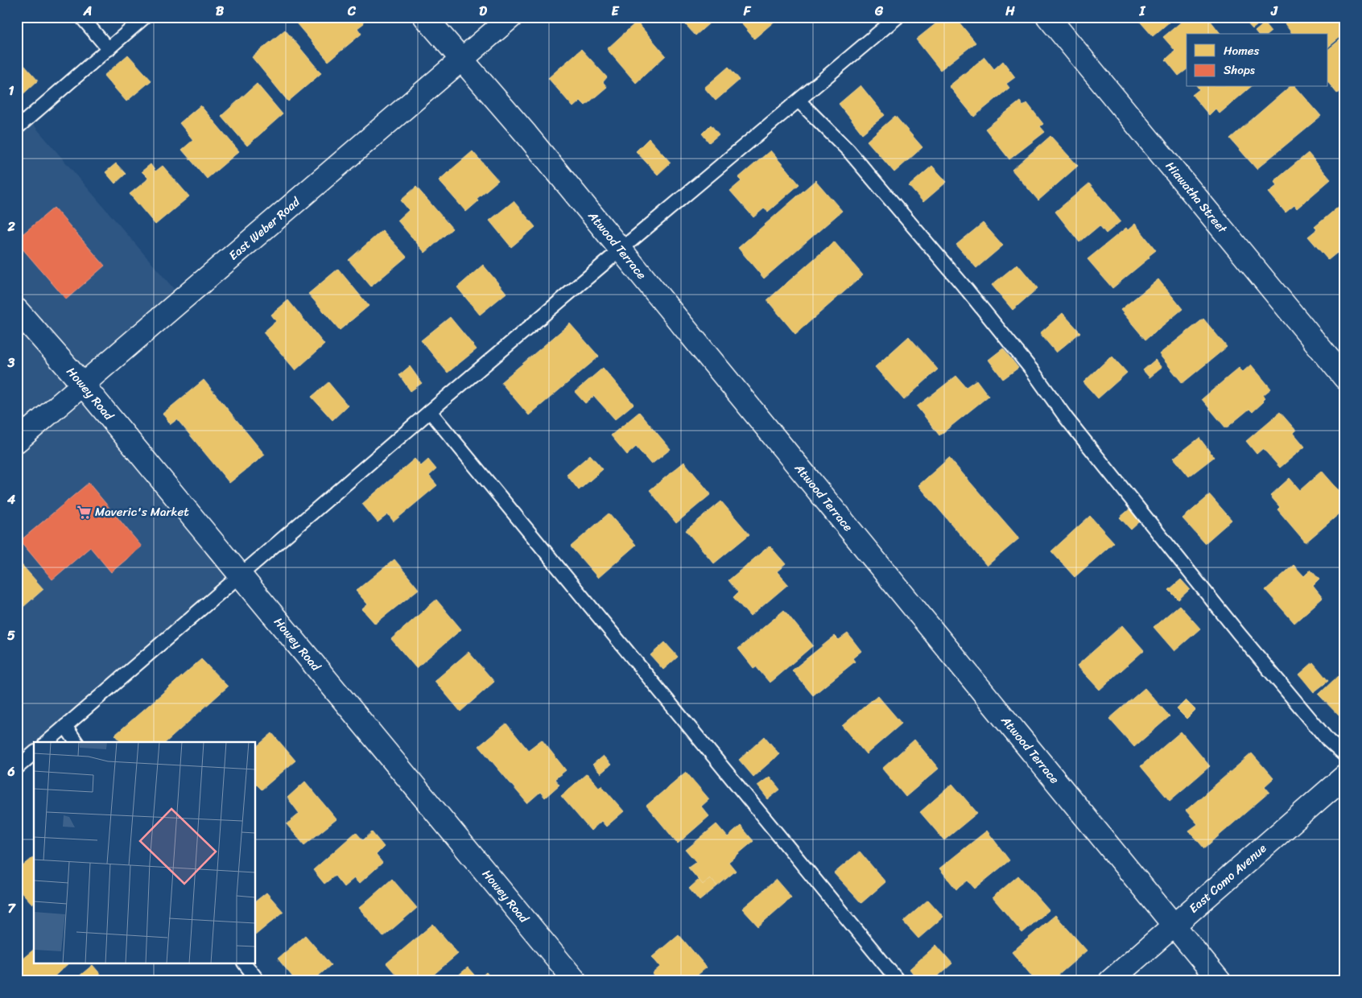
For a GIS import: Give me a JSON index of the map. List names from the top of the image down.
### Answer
{
  "streets": {
    "street": [
      "Hiawatha Street",
      "East Weber Road",
      "Atwood Terrace",
      "Howey Road",
      "East Como Avenue"
    ]
  },
  "crossings": [
    ["East Weber Road", "Atwood Terrace"],
    ["East Weber Road", "Howey Road"],
    ["Atwood Terrace", "East Como Avenue"]
  ],
  "places": {
    "supermarket": ["Maveric's Market"]
  },
  "legend": ["Homes", "Shops"],
  "grid": {
    "columns": [
      "A",
      "B",
      "C",
      "D",
      "E",
      "F",
      "G",
      "H",
      "I",
      "J"
    ],
    "rows": [
      "1",
      "2",
      "3",
      "4",
      "5",
      "6",
      "7"
    ]
  }
}
